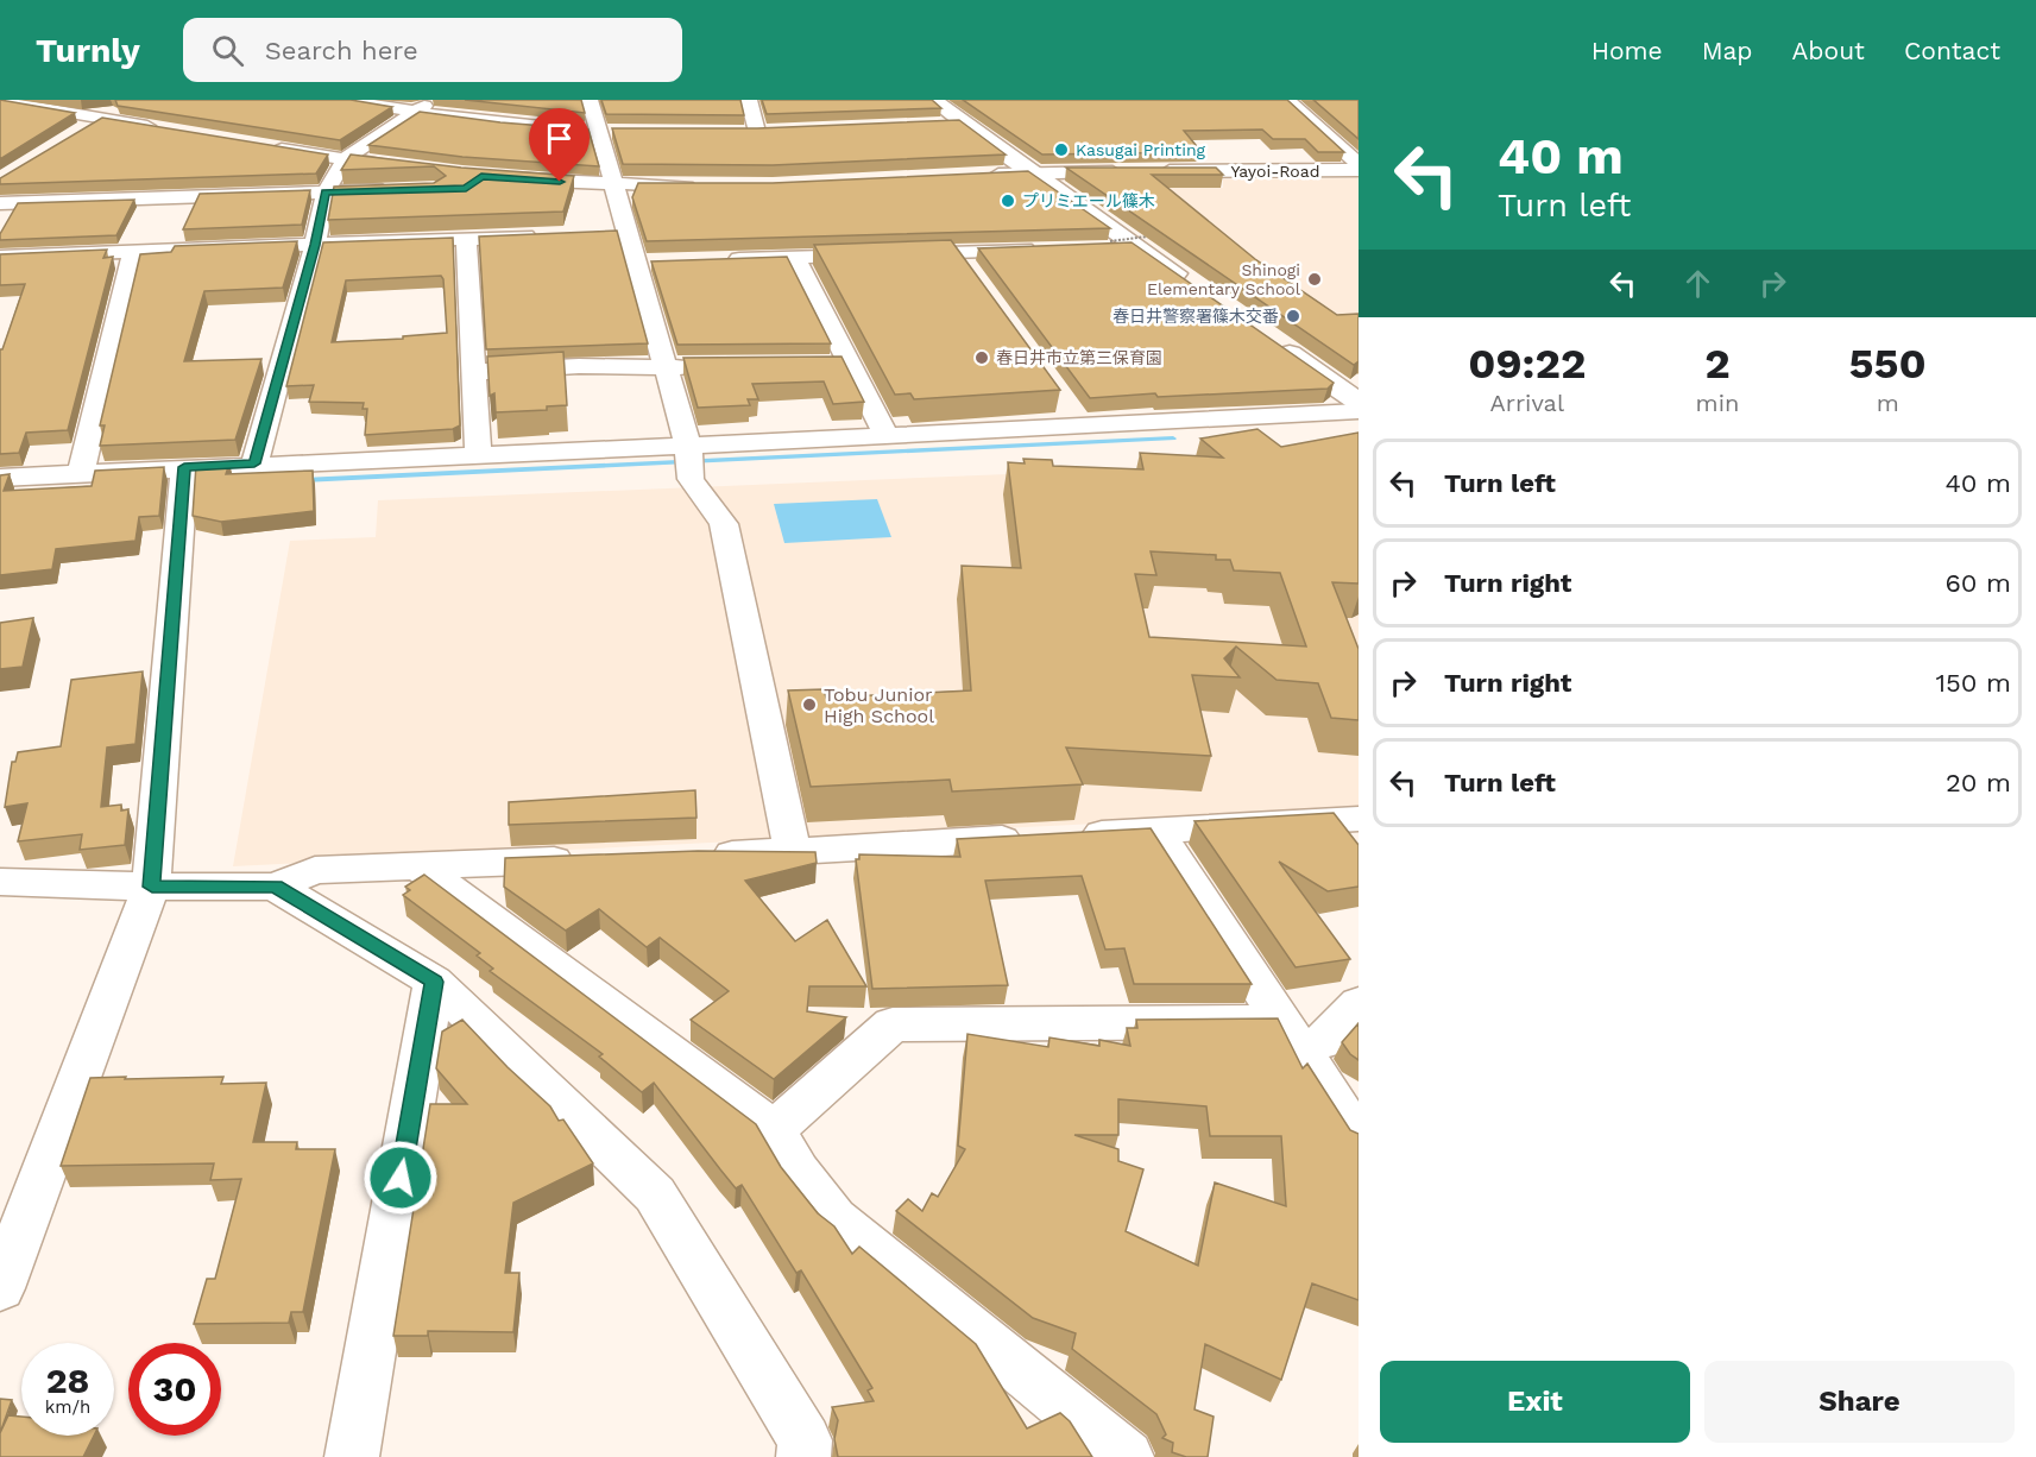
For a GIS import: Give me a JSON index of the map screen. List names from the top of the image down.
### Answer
{
  "streets": {
    "street": ["Yayoi-Road"]
  },
  "places": [
    "Kasugai Printing",
    "プリミエール篠木",
    "Shinogi Elementary School",
    "春日井警察署篠木交番",
    "春日井市立第三保育園",
    "Tobu Junior High School"
  ],
  "page": {
    "header": "Turnly",
    "search": "Search here",
    "nav": [
      "Home",
      "Map",
      "About",
      "Contact"
    ],
    "turn": ["40 m", "Turn left"],
    "eta": [
      "09:22",
      "Arrival",
      "2",
      "min",
      "550",
      "m"
    ],
    "list": [
      {
        "name": "Turn left",
        "value": "40 m"
      },
      {
        "name": "Turn right",
        "value": "60 m"
      },
      {
        "name": "Turn right",
        "value": "150 m"
      },
      {
        "name": "Turn left",
        "value": "20 m"
      }
    ],
    "speed": "28 km/h",
    "limit": "30",
    "buttons": ["Exit", "Share"]
  }
}
